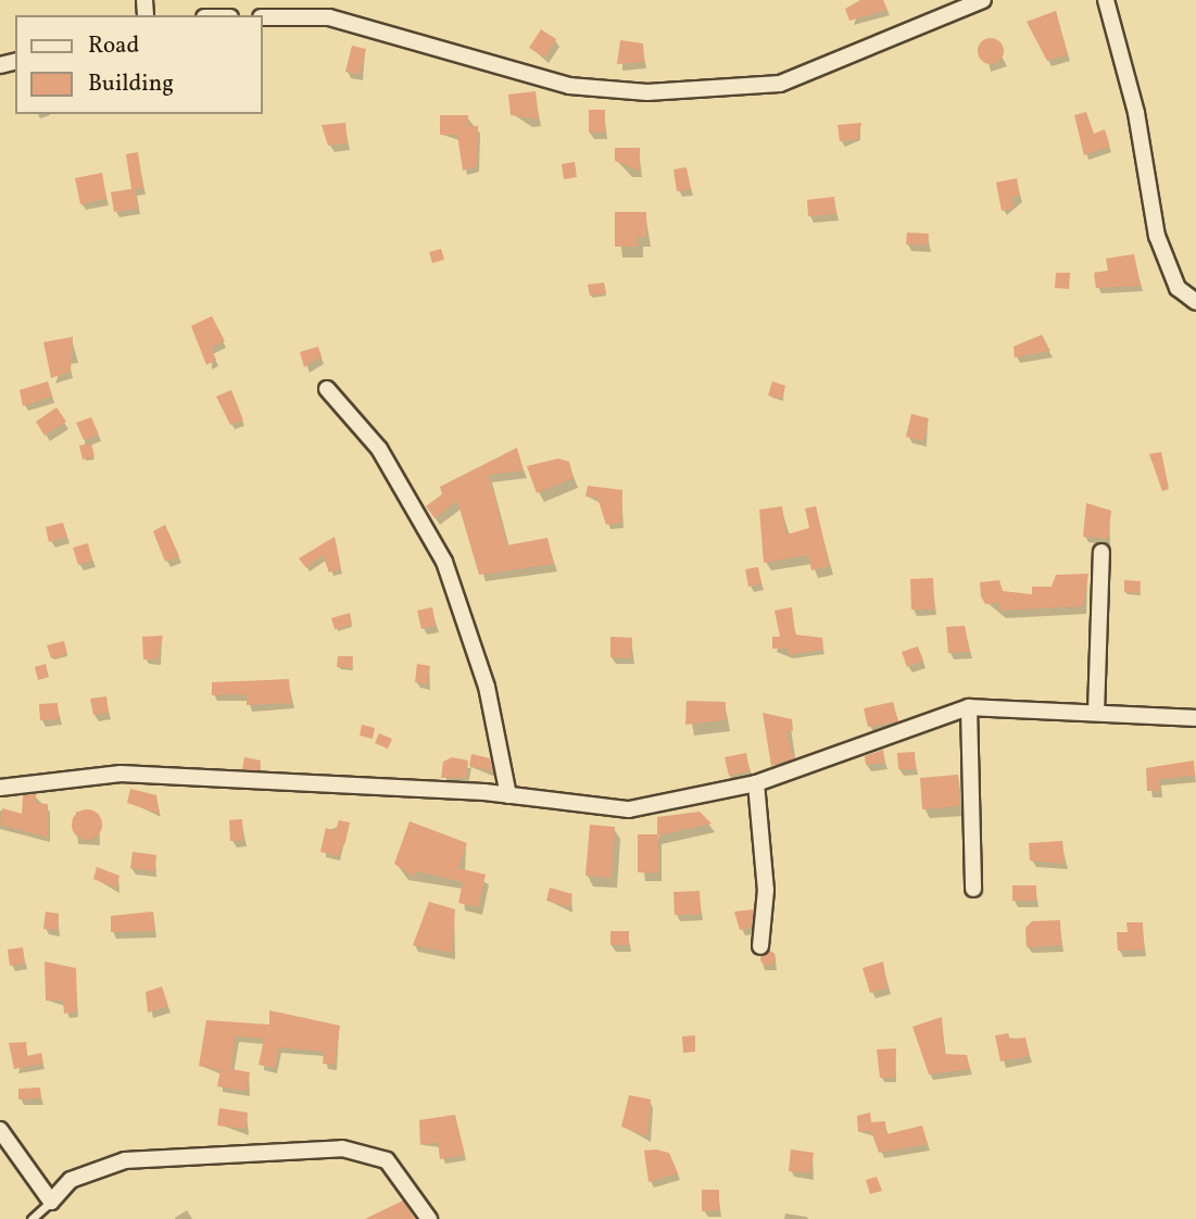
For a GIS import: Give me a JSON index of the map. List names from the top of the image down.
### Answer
{
  "legend": ["Road", "Building"]
}
